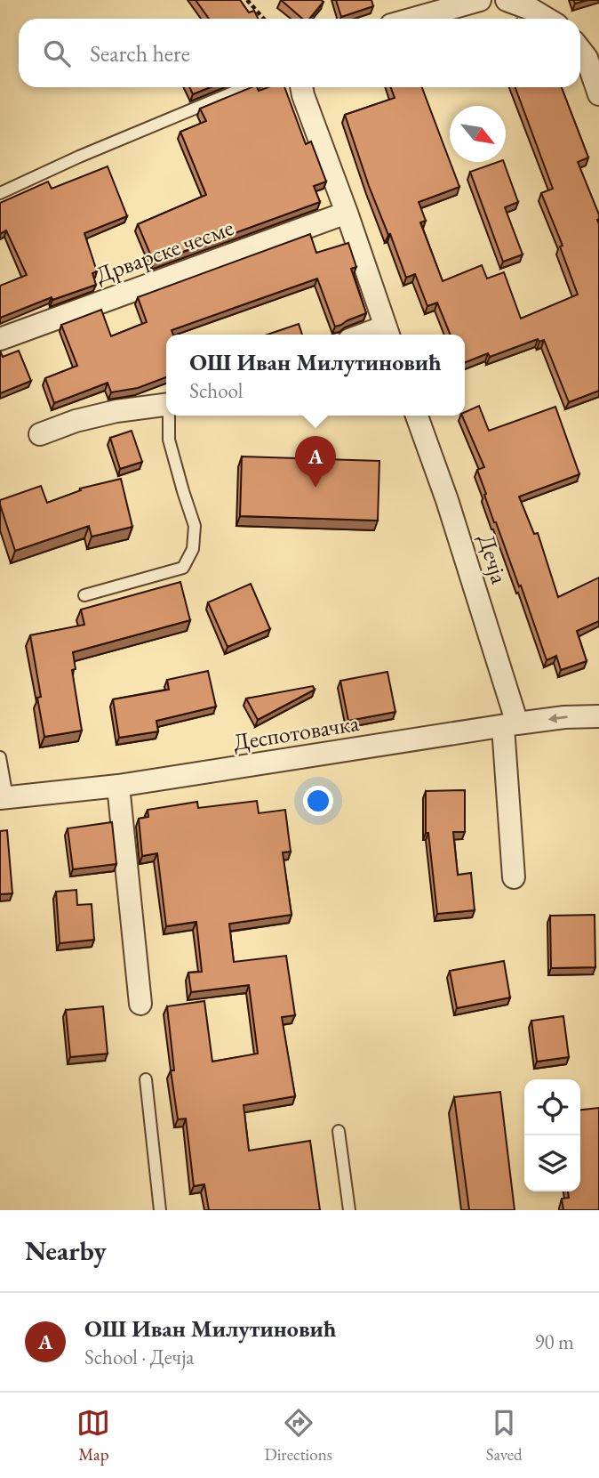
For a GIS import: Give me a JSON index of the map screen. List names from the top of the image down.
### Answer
{
  "streets": {
    "street": ["Дрварске чесме", "Дечја", "Деспотовачка"]
  },
  "crossings": [
    ["Дечја", "Деспотовачка"]
  ],
  "north": "bottom right",
  "page": {
    "search": "Search here",
    "popup": ["ОШ Иван Милутиновић", "School"],
    "pins": "A",
    "heading": "Nearby",
    "list": [
      {
        "mark": "A",
        "name": "ОШ Иван Милутиновић",
        "note": "School · Дечја",
        "value": "90 m"
      }
    ],
    "nav": ["Map", "Directions", "Saved"]
  }
}
